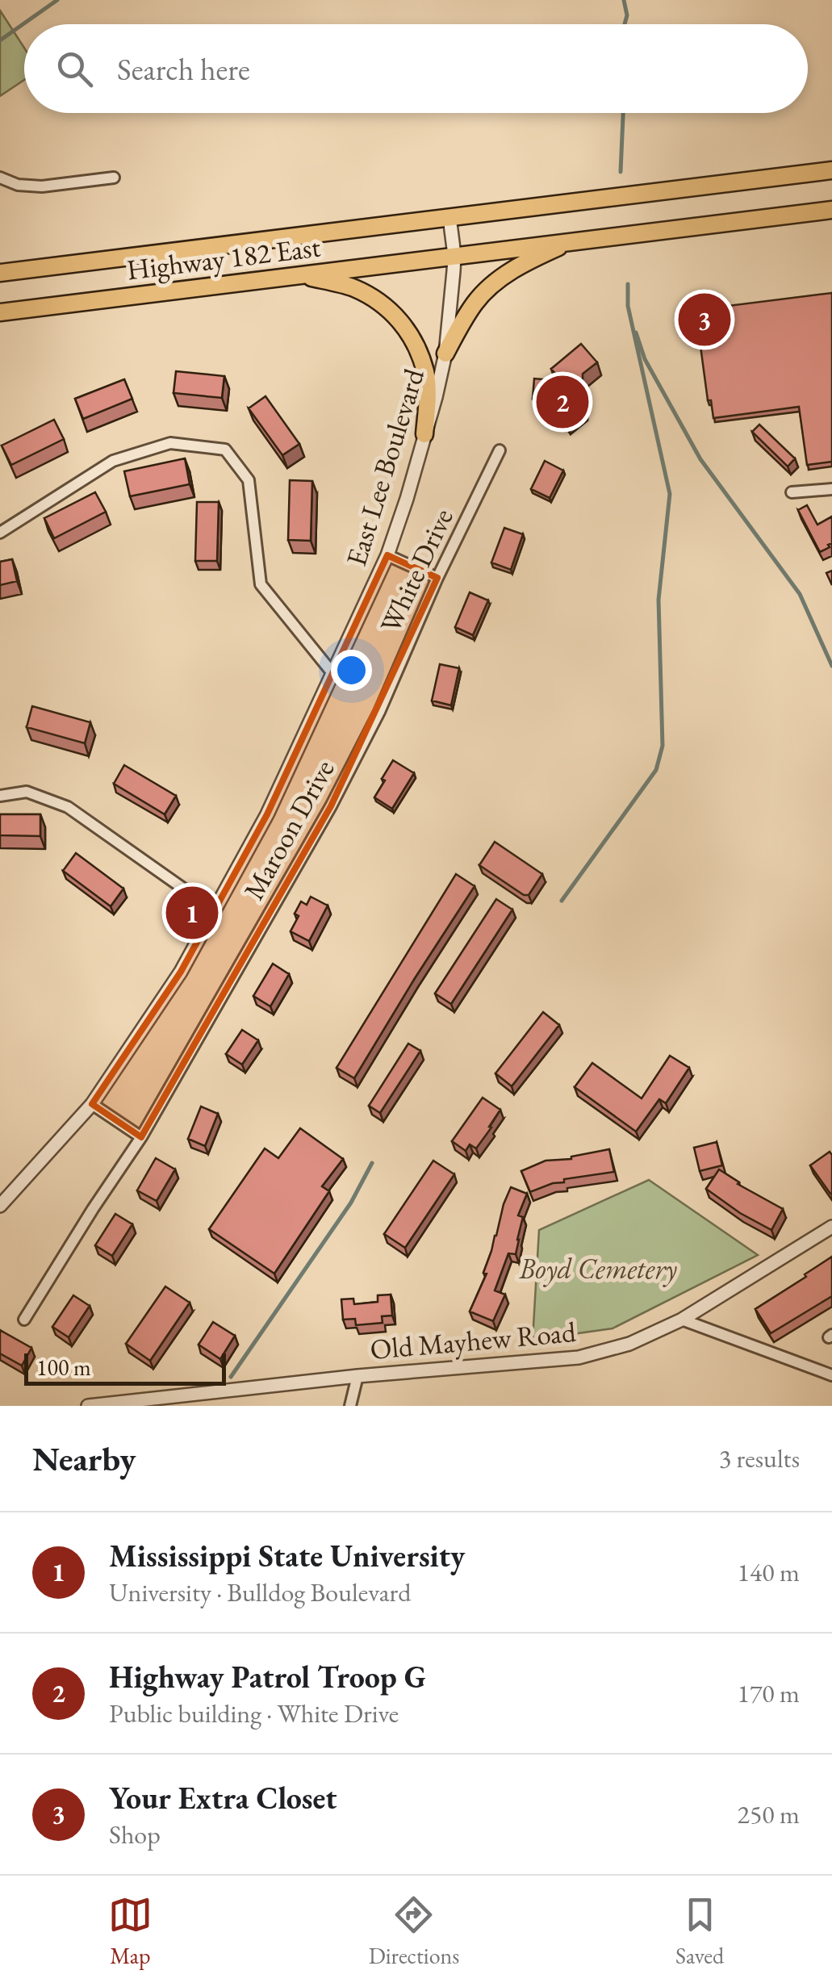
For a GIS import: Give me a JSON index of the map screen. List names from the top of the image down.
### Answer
{
  "streets": {
    "main road": ["Highway 182 East"],
    "street": [
      "East Lee Boulevard",
      "White Drive",
      "Maroon Drive",
      "Old Mayhew Road"
    ]
  },
  "crossings": [
    ["Highway 182 East", "East Lee Boulevard"],
    ["White Drive", "Maroon Drive"]
  ],
  "parks": ["Boyd Cemetery"],
  "scale_bar": "100 m",
  "page": {
    "search": "Search here",
    "pins": ["3", "2", "1"],
    "scale": "100 m",
    "heading": ["Nearby", "3 results"],
    "list": [
      {
        "mark": "1",
        "name": "Mississippi State University",
        "note": "University · Bulldog Boulevard",
        "value": "140 m"
      },
      {
        "mark": "2",
        "name": "Highway Patrol Troop G",
        "note": "Public building · White Drive",
        "value": "170 m"
      },
      {
        "mark": "3",
        "name": "Your Extra Closet",
        "note": "Shop",
        "value": "250 m"
      }
    ],
    "nav": ["Map", "Directions", "Saved"]
  }
}
